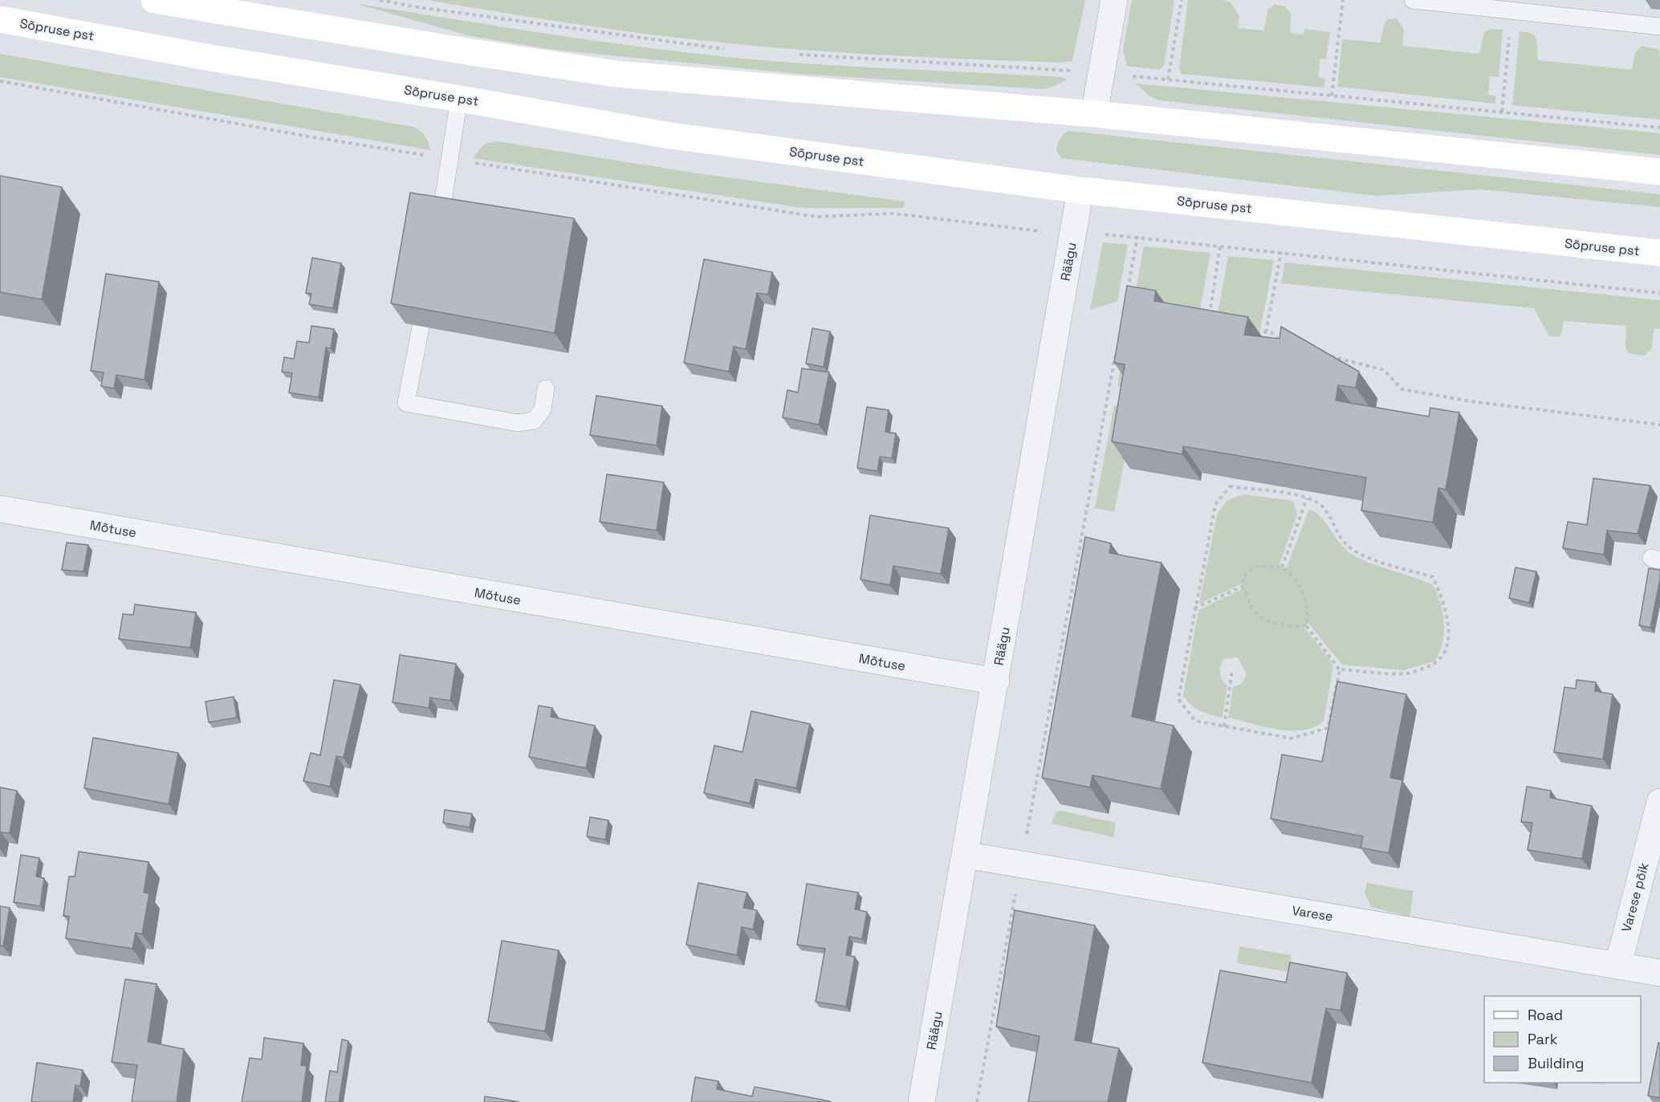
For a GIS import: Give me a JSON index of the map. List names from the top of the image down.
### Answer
{
  "streets": {
    "main road": ["Sõpruse pst"],
    "street": [
      "Räägu",
      "Mõtuse",
      "Varese põik",
      "Varese"
    ]
  },
  "crossings": [
    ["Sõpruse pst", "Räägu"],
    ["Räägu", "Mõtuse"],
    ["Räägu", "Varese"],
    ["Varese põik", "Varese"]
  ],
  "legend": ["Road", "Park", "Building"]
}
